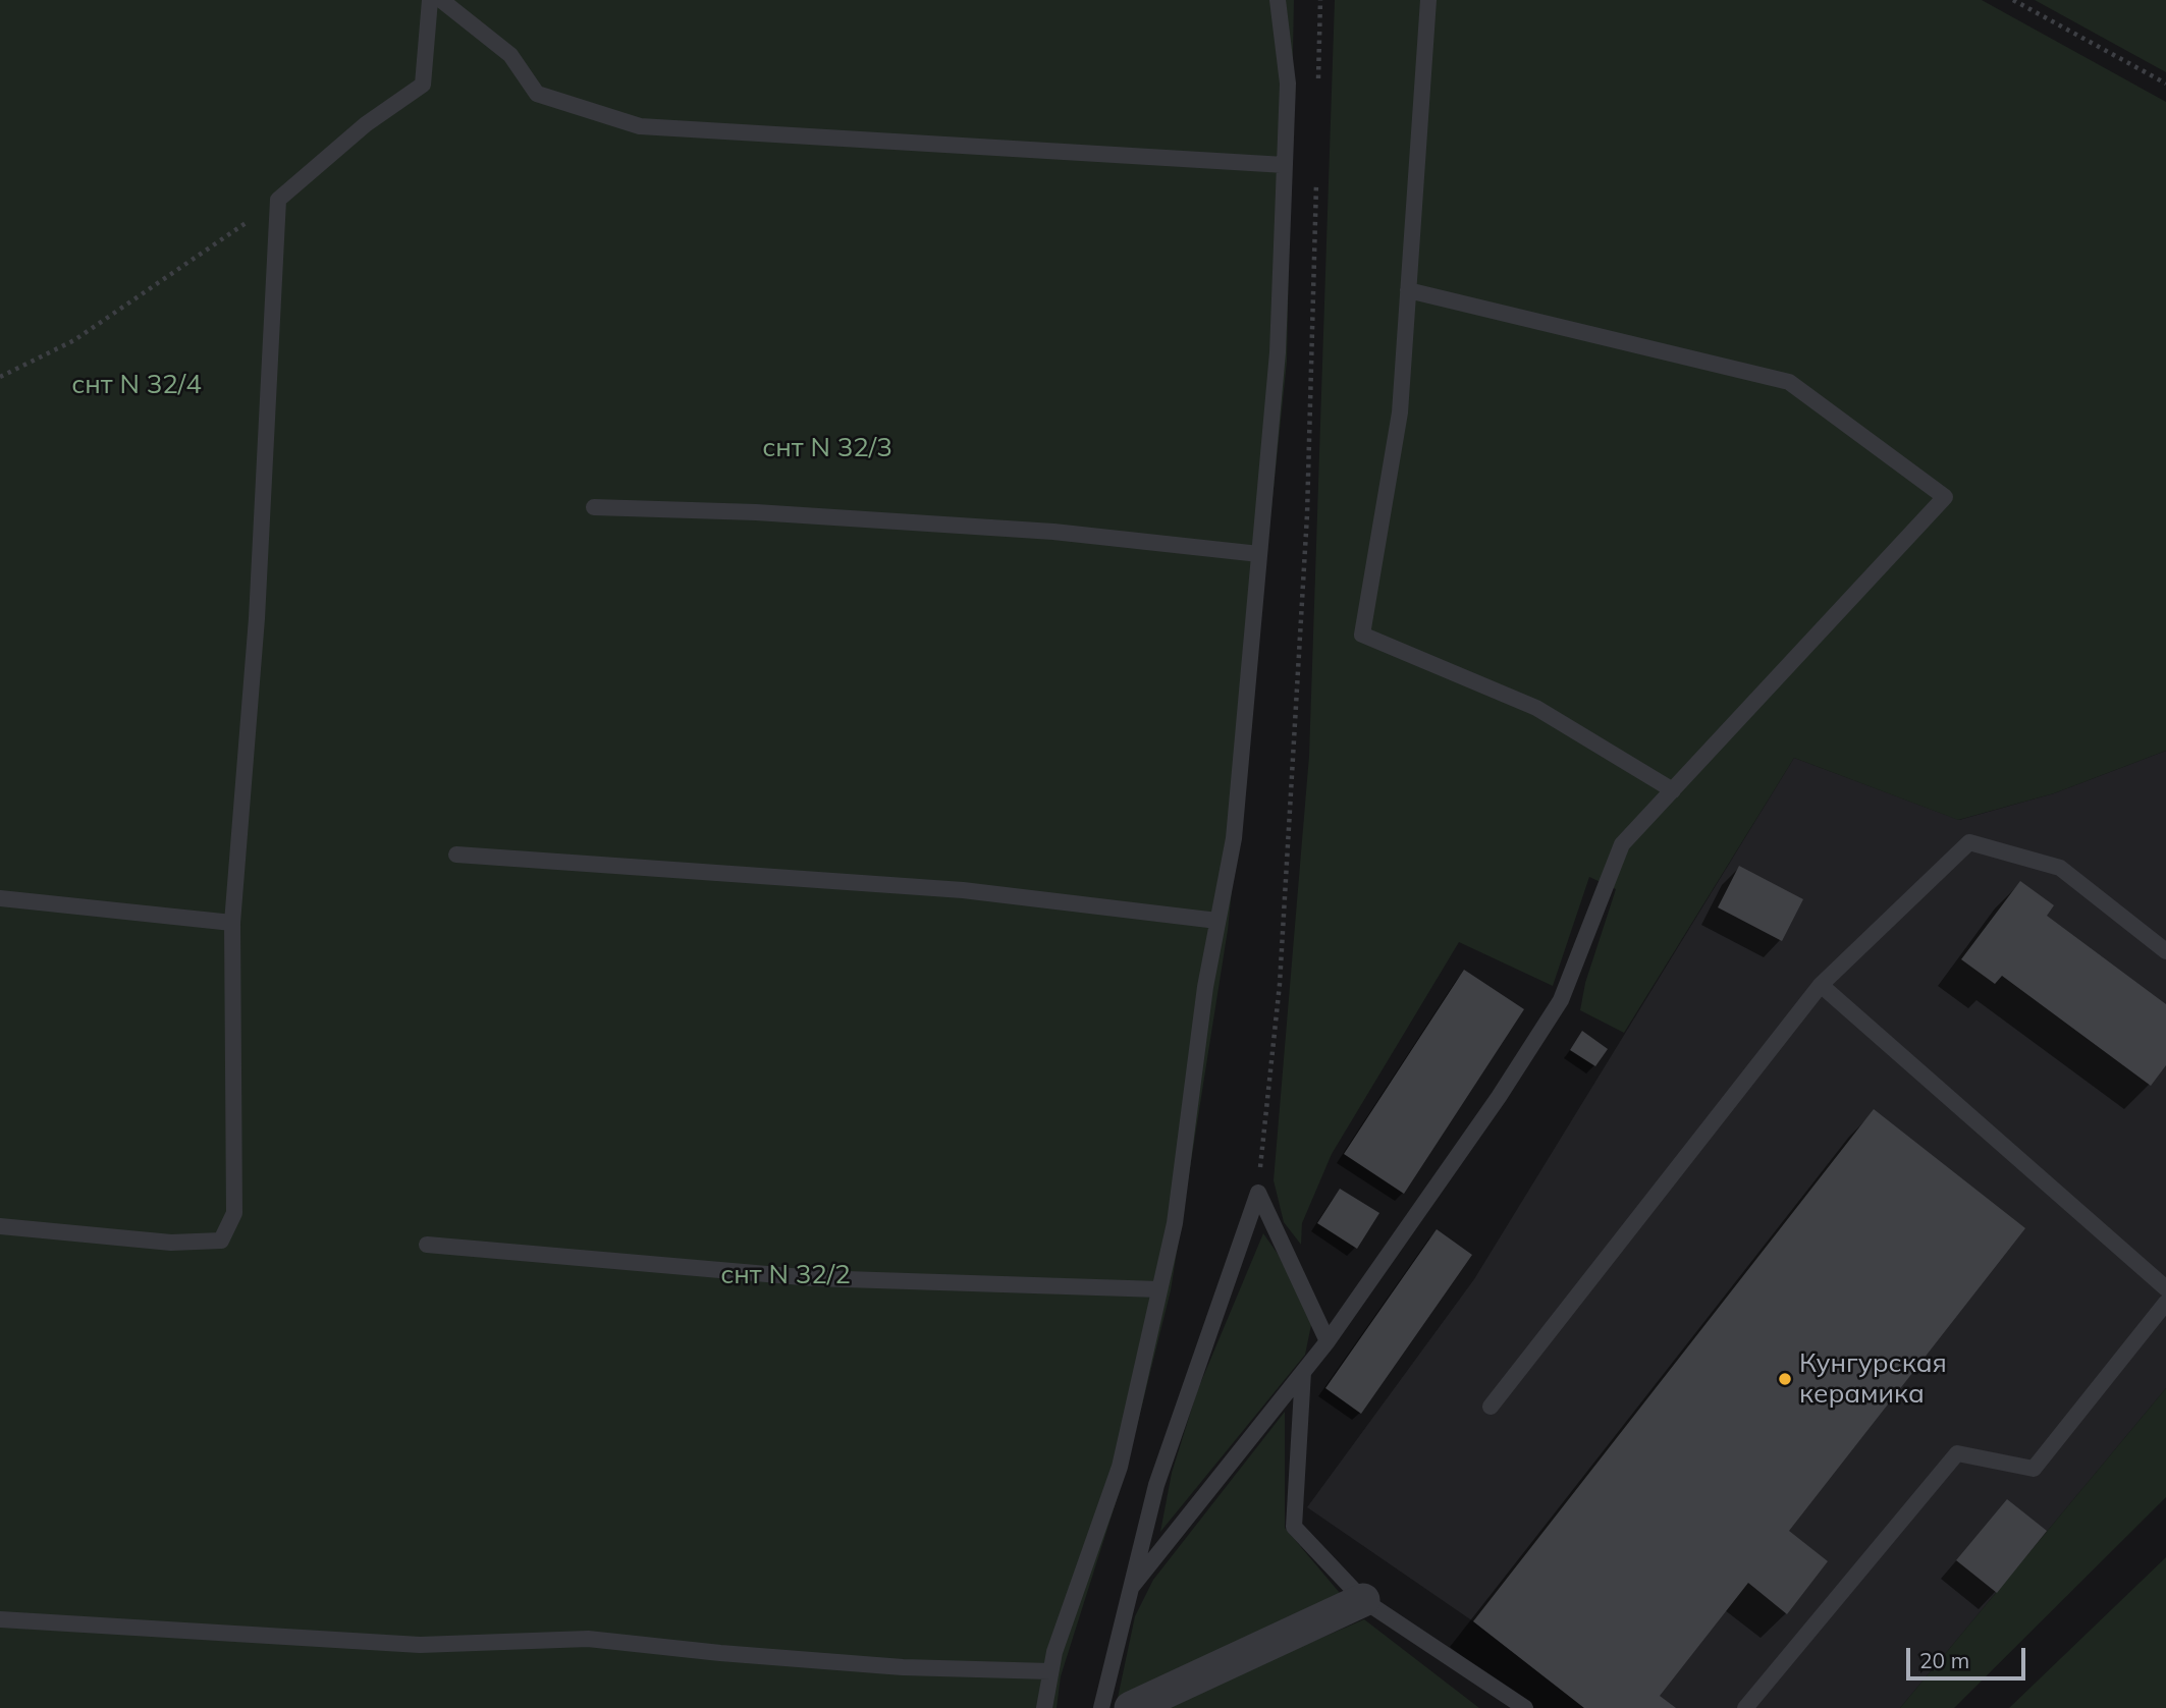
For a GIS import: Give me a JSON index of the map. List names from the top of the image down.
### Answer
{
  "parks": ["снт N 32/4", "снт N 32/3", "снт N 32/2"],
  "places": ["Кунгурская керамика"],
  "scale_bar": "20 m"
}
